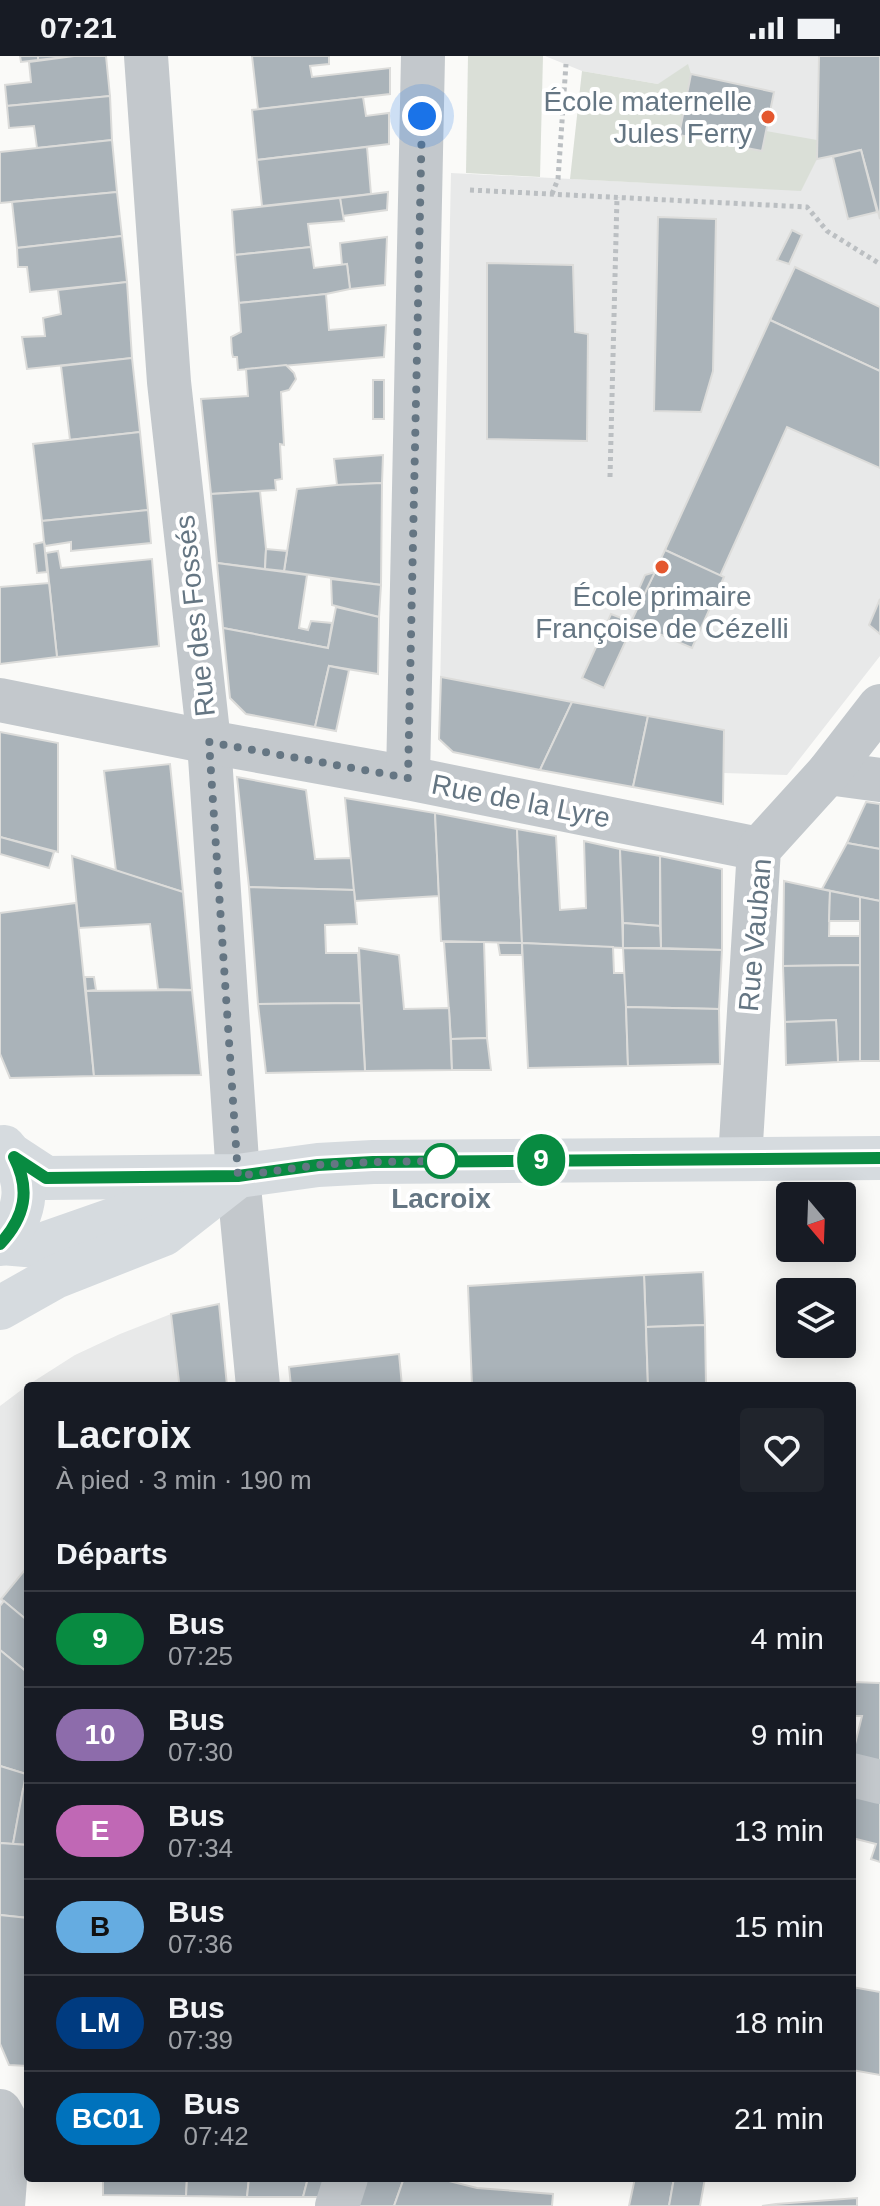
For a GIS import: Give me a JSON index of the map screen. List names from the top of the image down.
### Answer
{
  "streets": {
    "street": ["Rue des Fossés", "Rue de la Lyre", "Rue Vauban"]
  },
  "crossings": [
    ["Rue des Fossés", "Rue de la Lyre"],
    ["Rue de la Lyre", "Rue Vauban"]
  ],
  "places": ["École maternelle Jules Ferry", "École primaire Françoise de Cézelli", "Lacroix"],
  "lines": ["bus line 9"],
  "north": "bottom",
  "page": {
    "status": "07:21",
    "on_map": "9",
    "heading": [
      ["Lacroix", "À pied · 3 min · 190 m"],
      "Départs"
    ],
    "list": [
      {
        "mark": "9",
        "name": "Bus",
        "note": "07:25",
        "value": "4 min"
      },
      {
        "mark": "10",
        "name": "Bus",
        "note": "07:30",
        "value": "9 min"
      },
      {
        "mark": "E",
        "name": "Bus",
        "note": "07:34",
        "value": "13 min"
      },
      {
        "mark": "B",
        "name": "Bus",
        "note": "07:36",
        "value": "15 min"
      },
      {
        "mark": "LM",
        "name": "Bus",
        "note": "07:39",
        "value": "18 min"
      },
      {
        "mark": "BC01",
        "name": "Bus",
        "note": "07:42",
        "value": "21 min"
      }
    ]
  }
}
